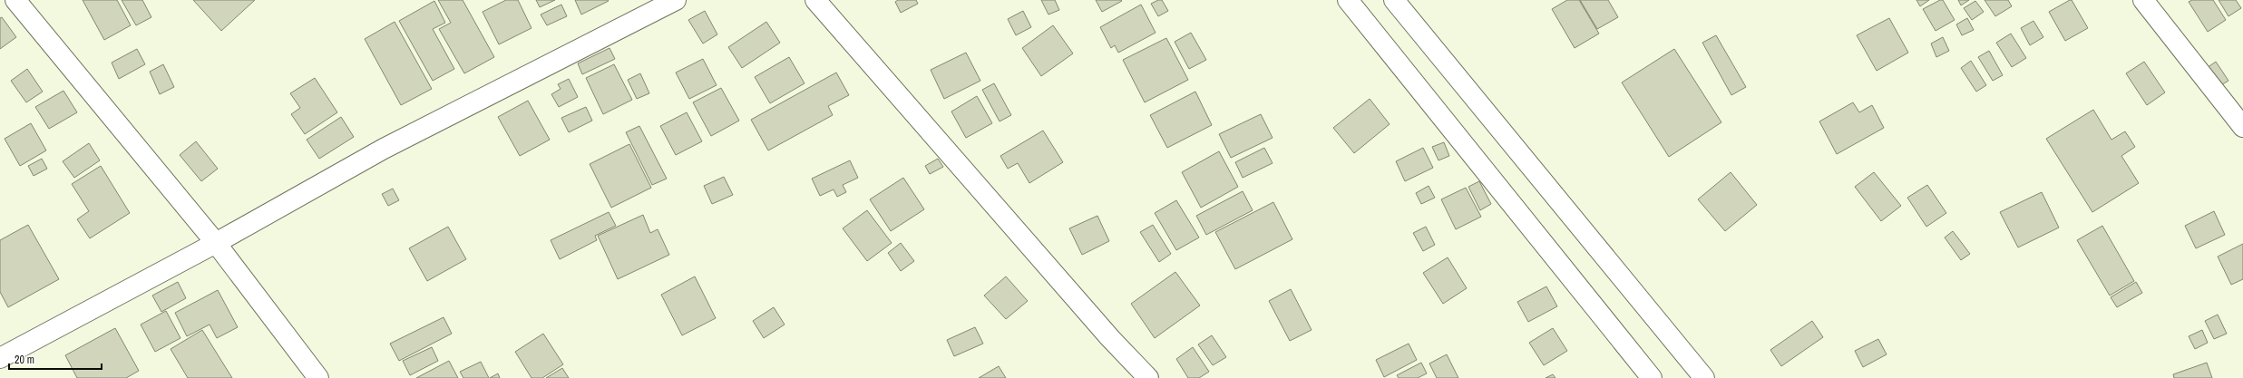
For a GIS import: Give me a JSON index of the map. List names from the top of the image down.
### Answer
{
  "scale_bar": "20 m"
}
